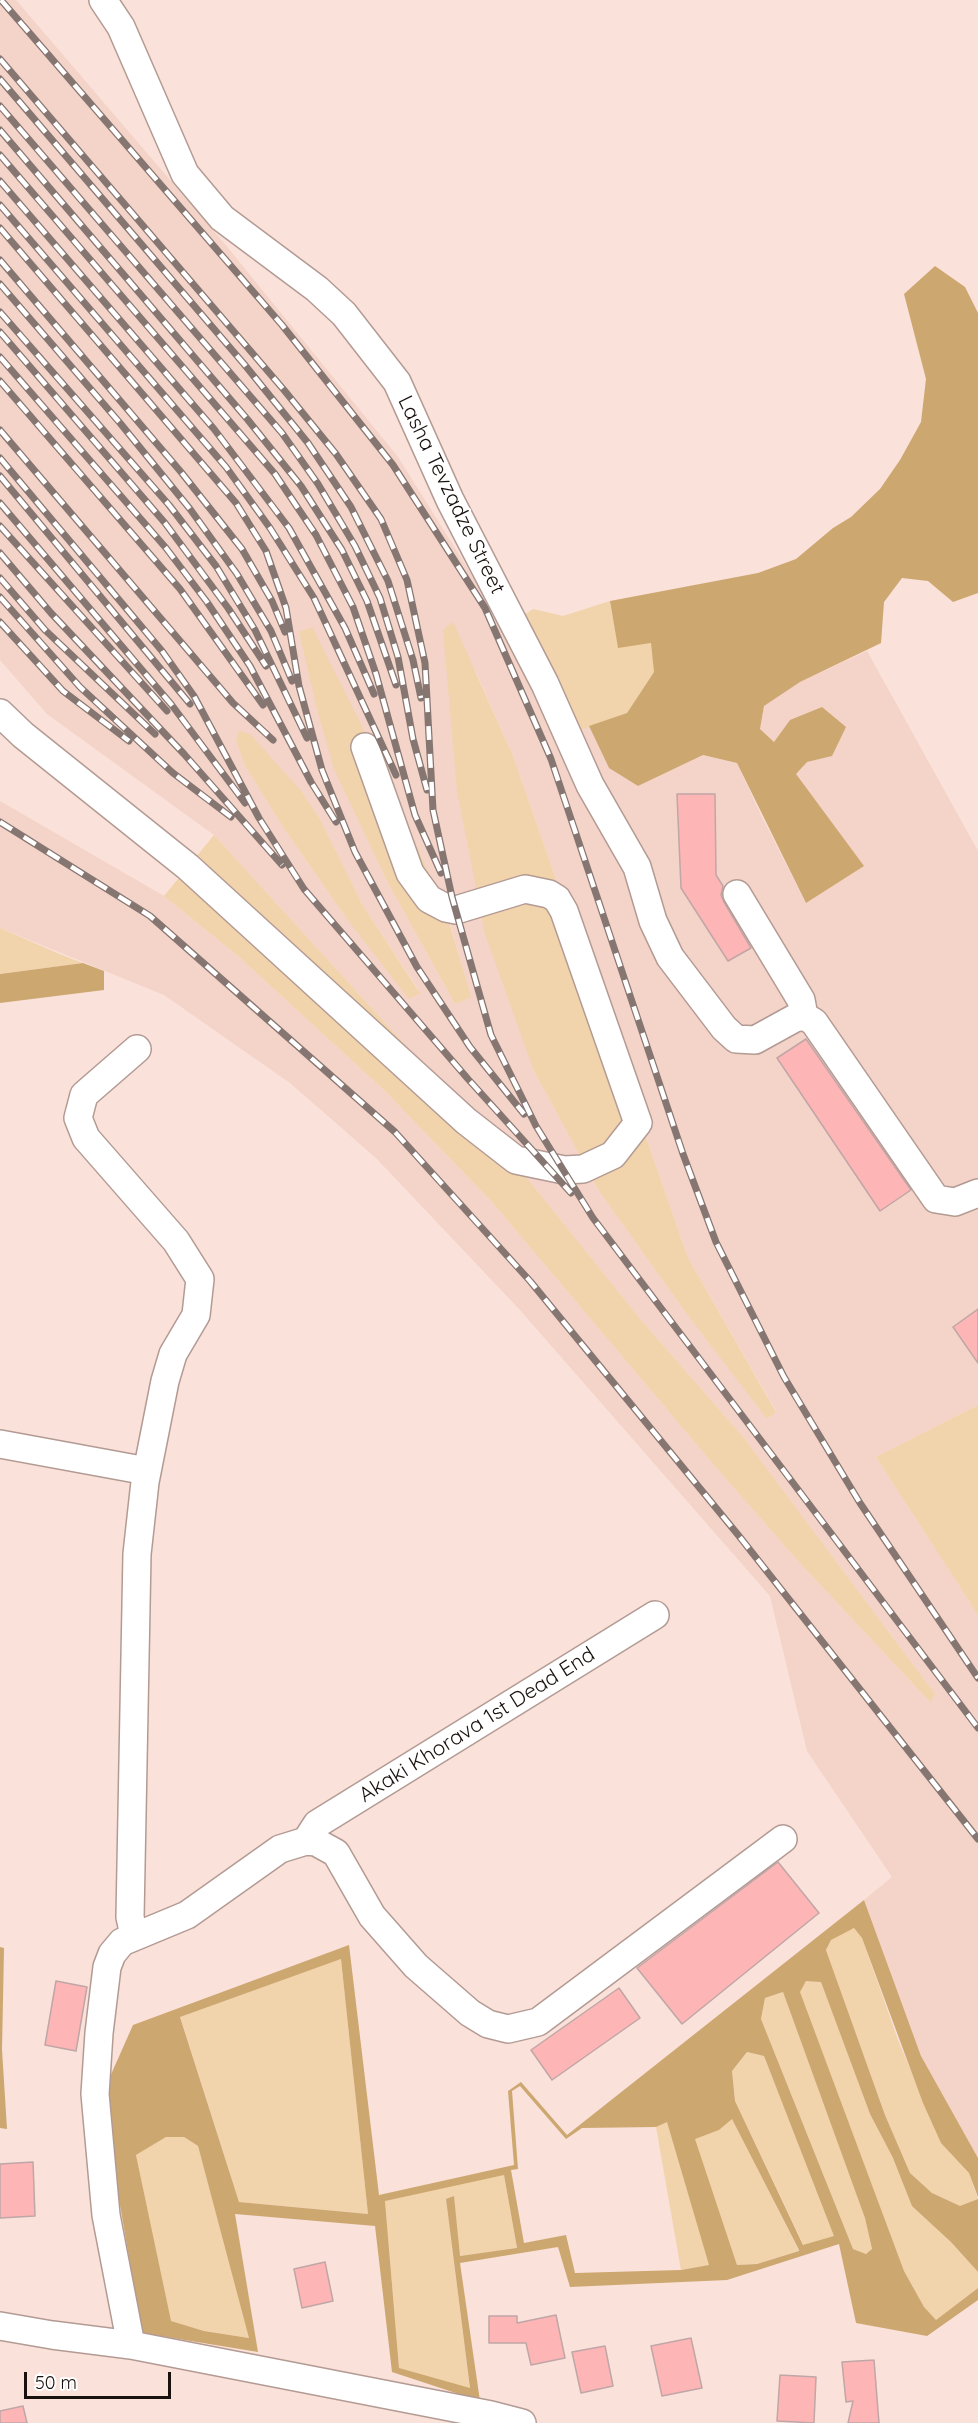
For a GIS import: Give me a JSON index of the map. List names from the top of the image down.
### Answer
{
  "streets": {
    "street": ["Lasha Tevzadze Street", "Akaki Khorava 1st Dead End"]
  },
  "scale_bar": "50 m"
}
